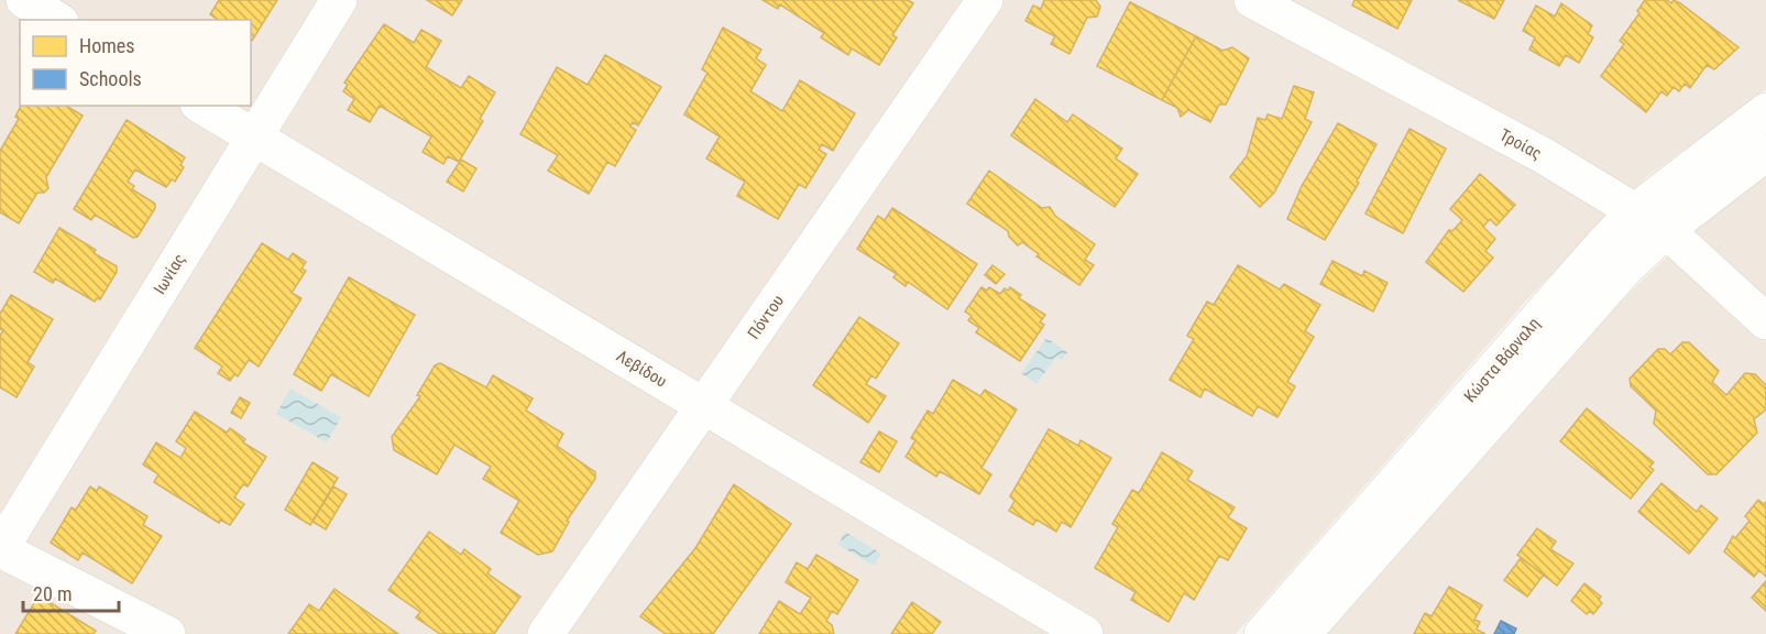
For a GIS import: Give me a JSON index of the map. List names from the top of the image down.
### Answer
{
  "streets": {
    "street": [
      "Τροίας",
      "Ιωνίας",
      "Πόντου",
      "Κώστα Βάρναλη",
      "Λεβίδου"
    ]
  },
  "crossings": [
    ["Τροίας", "Κώστα Βάρναλη"],
    ["Ιωνίας", "Λεβίδου"],
    ["Πόντου", "Λεβίδου"]
  ],
  "legend": ["Homes", "Schools"],
  "scale_bar": "20 m"
}
